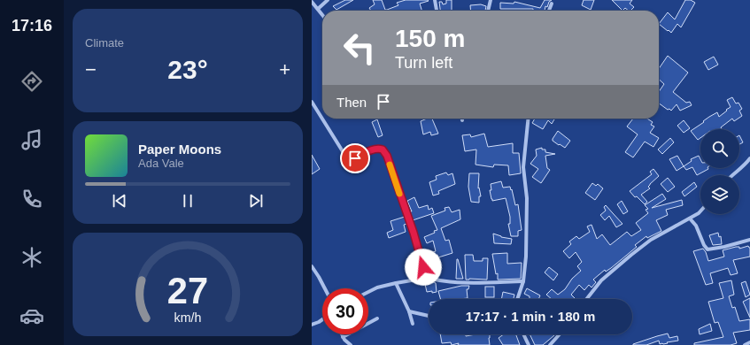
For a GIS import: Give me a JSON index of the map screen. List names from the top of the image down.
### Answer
{
  "page": {
    "tabs": "17:16",
    "tile": "Climate",
    "turn": ["150 m", "Turn left"],
    "heat": ["−", "23°", "+"],
    "then": "Then",
    "song": ["Paper Moons", "Ada Vale"],
    "limit": "30",
    "trip": "17:17 · 1 min · 180 m",
    "gauge": ["27", "km/h"]
  }
}
